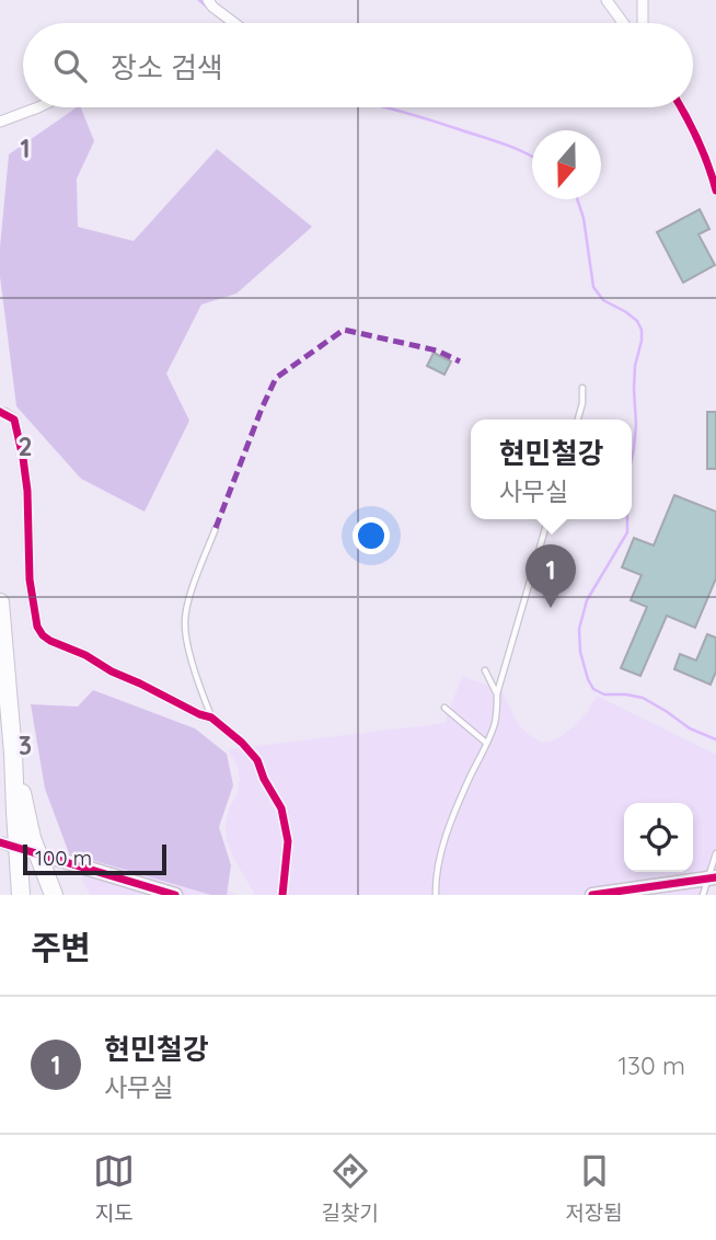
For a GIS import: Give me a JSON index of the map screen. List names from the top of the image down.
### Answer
{
  "scale_bar": "100 m",
  "north": "bottom",
  "page": {
    "search": "장소 검색",
    "popup": ["현민철강", "사무실"],
    "pins": "1",
    "scale": "100 m",
    "heading": "주변",
    "list": [
      {
        "mark": "1",
        "name": "현민철강",
        "note": "사무실",
        "value": "130 m"
      }
    ],
    "nav": ["지도", "길찾기", "저장됨"]
  },
  "grid": {
    "rows": ["1", "2", "3"]
  }
}
